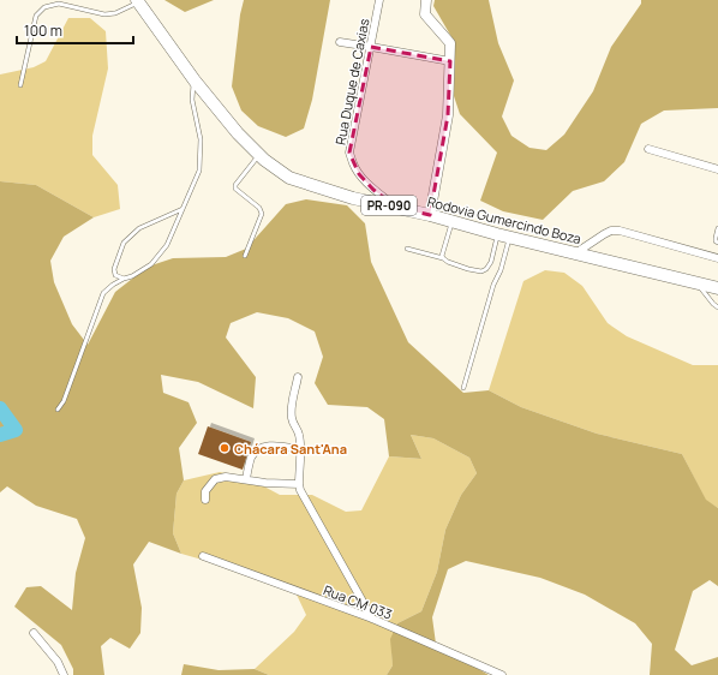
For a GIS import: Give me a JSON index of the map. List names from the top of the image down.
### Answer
{
  "streets": {
    "main road": ["PR-090", "Rodovia Gumercindo Boza"],
    "street": ["Rua Duque de Caxias", "Rua CM 033"]
  },
  "crossings": [
    ["Rua Duque de Caxias", "Rodovia Gumercindo Boza"]
  ],
  "places": ["Chácara Sant'Ana"],
  "scale_bar": "100 m"
}
